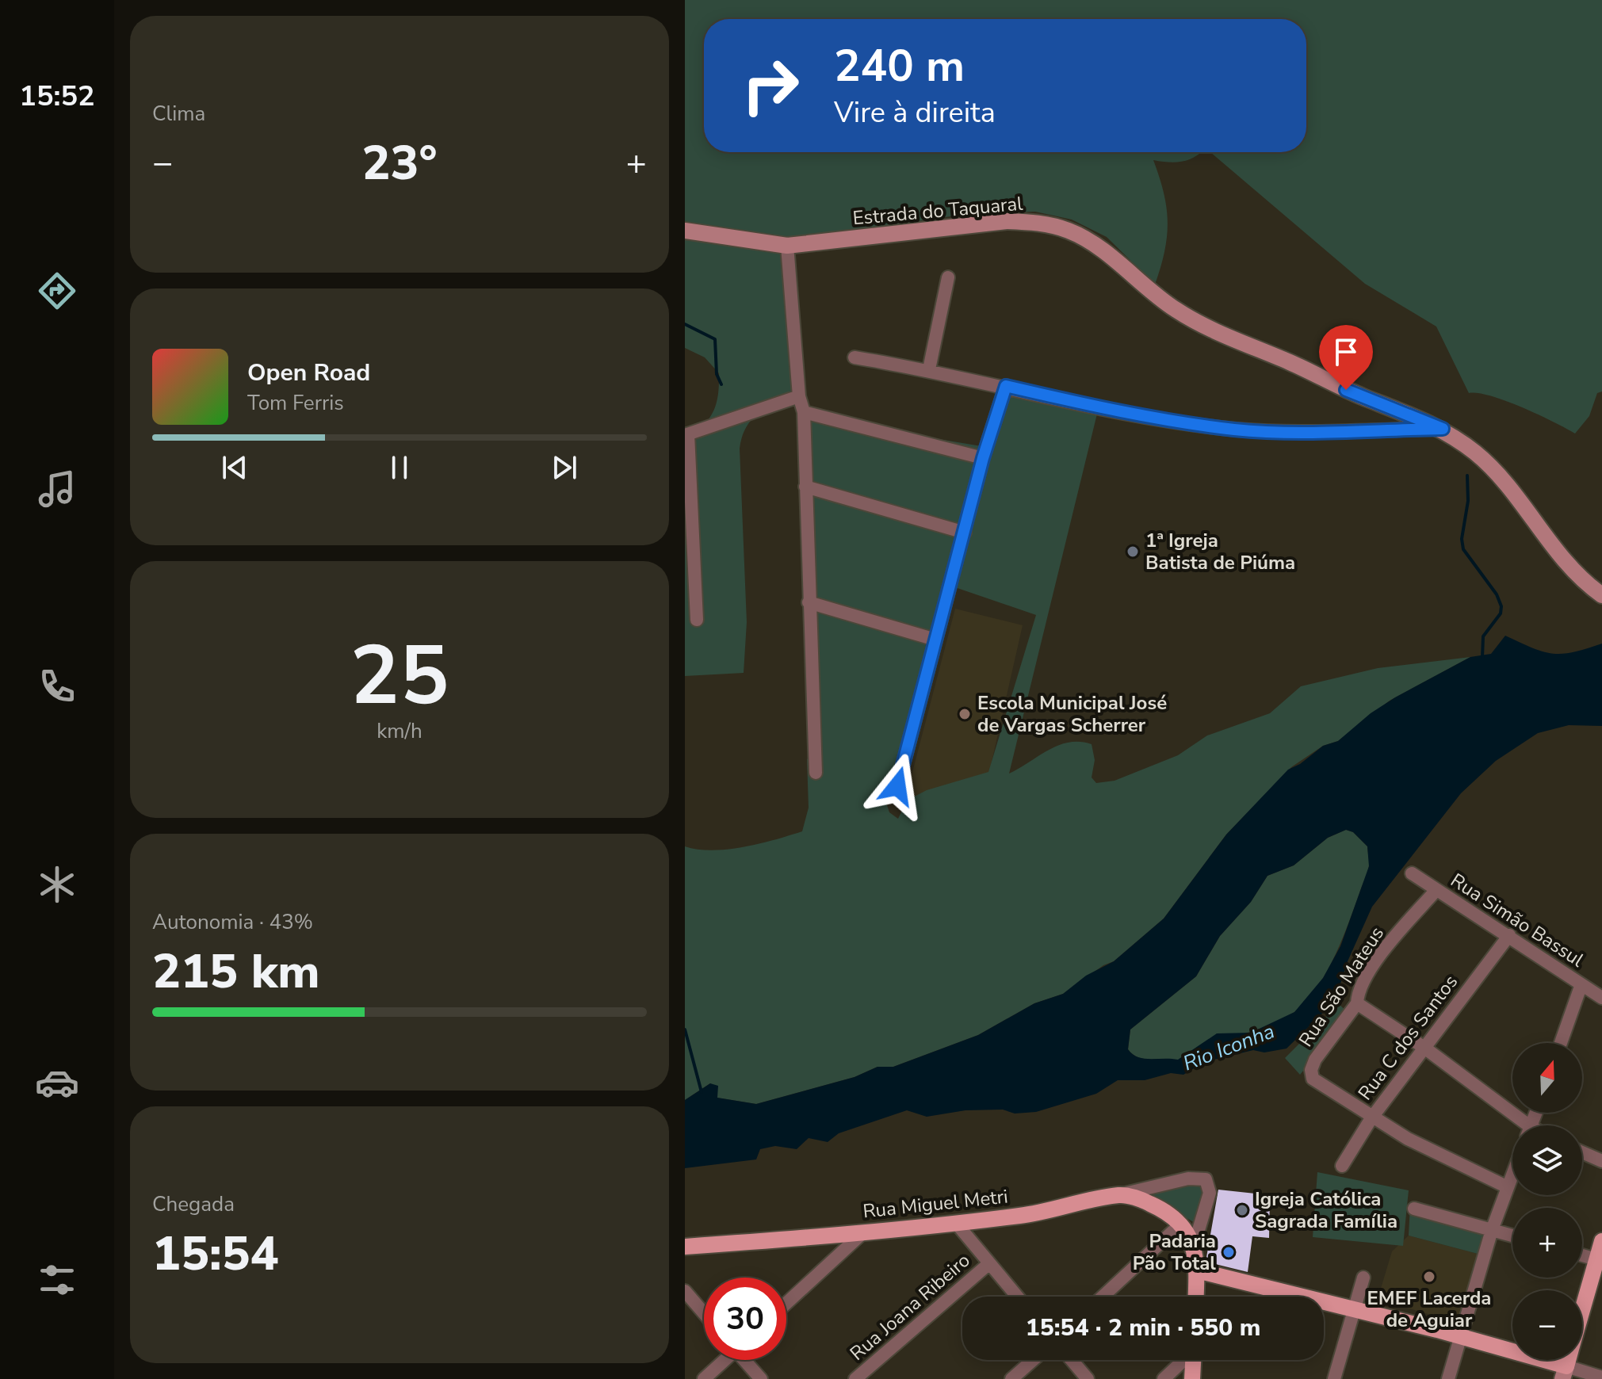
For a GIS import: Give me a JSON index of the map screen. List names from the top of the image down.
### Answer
{
  "streets": {
    "main road": ["Rua Miguel Metri"],
    "street": [
      "Estrada do Taquaral",
      "Rua Simão Bassul",
      "Rua São Mateus",
      "Rua C dos Santos",
      "Rua Joana Ribeiro"
    ]
  },
  "crossings": [
    ["Rua Simão Bassul", "Rua São Mateus"],
    ["Rua Simão Bassul", "Rua C dos Santos"],
    ["Rua São Mateus", "Rua C dos Santos"]
  ],
  "water": ["Rio Iconha"],
  "places": [
    "1ª Igreja Batista de Piúma",
    "Escola Municipal José de Vargas Scherrer",
    "Igreja Católica Sagrada Família",
    "Padaria Pão Total",
    "EMEF Lacerda de Aguiar"
  ],
  "north": "top",
  "page": {
    "tabs": "15:52",
    "tile": [
      "Clima",
      ["25", "km/h"],
      ["Autonomia · 43%", "215 km"],
      ["Chegada", "15:54"]
    ],
    "turn": ["240 m", "Vire à direita"],
    "heat": ["−", "23°", "+"],
    "song": ["Open Road", "Tom Ferris"],
    "map_buttons": ["+", "−"],
    "limit": "30",
    "trip": "15:54 · 2 min · 550 m"
  }
}
